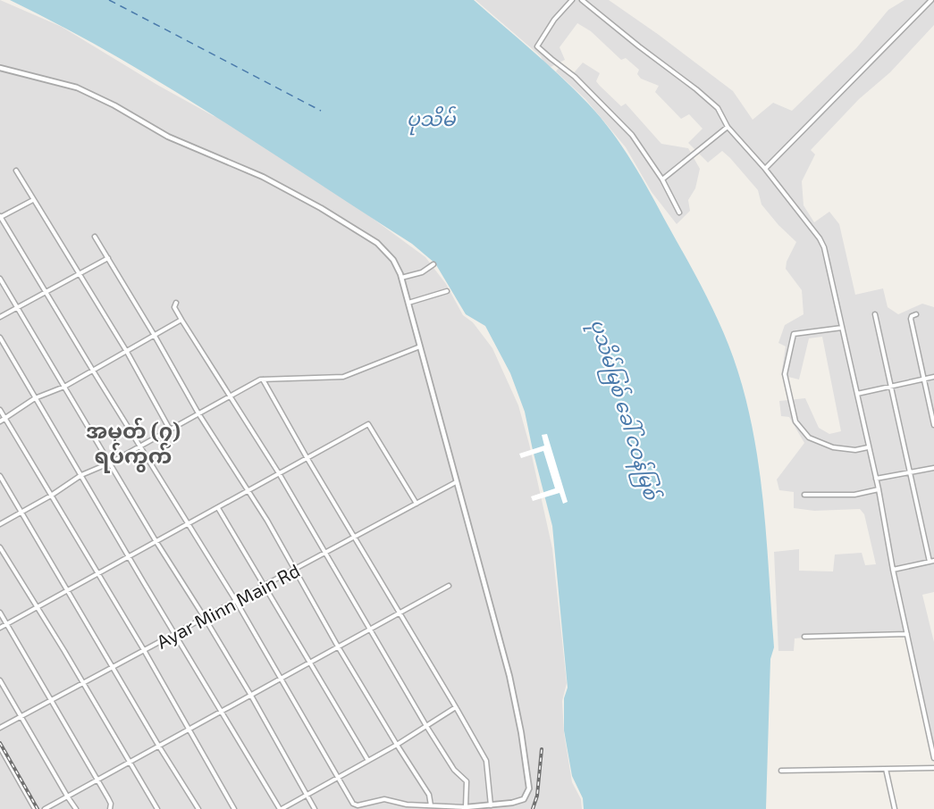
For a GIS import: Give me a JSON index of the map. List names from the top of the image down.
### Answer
{
  "streets": {
    "street": ["Ayar Minn Main Rd"]
  },
  "districts": ["အမှတ် (၇) ရပ်ကွက်"],
  "water": ["ပုသိမ်", "ပုသိမ်မြစ် ခေါ် ငဝန်မြစ်"]
}
